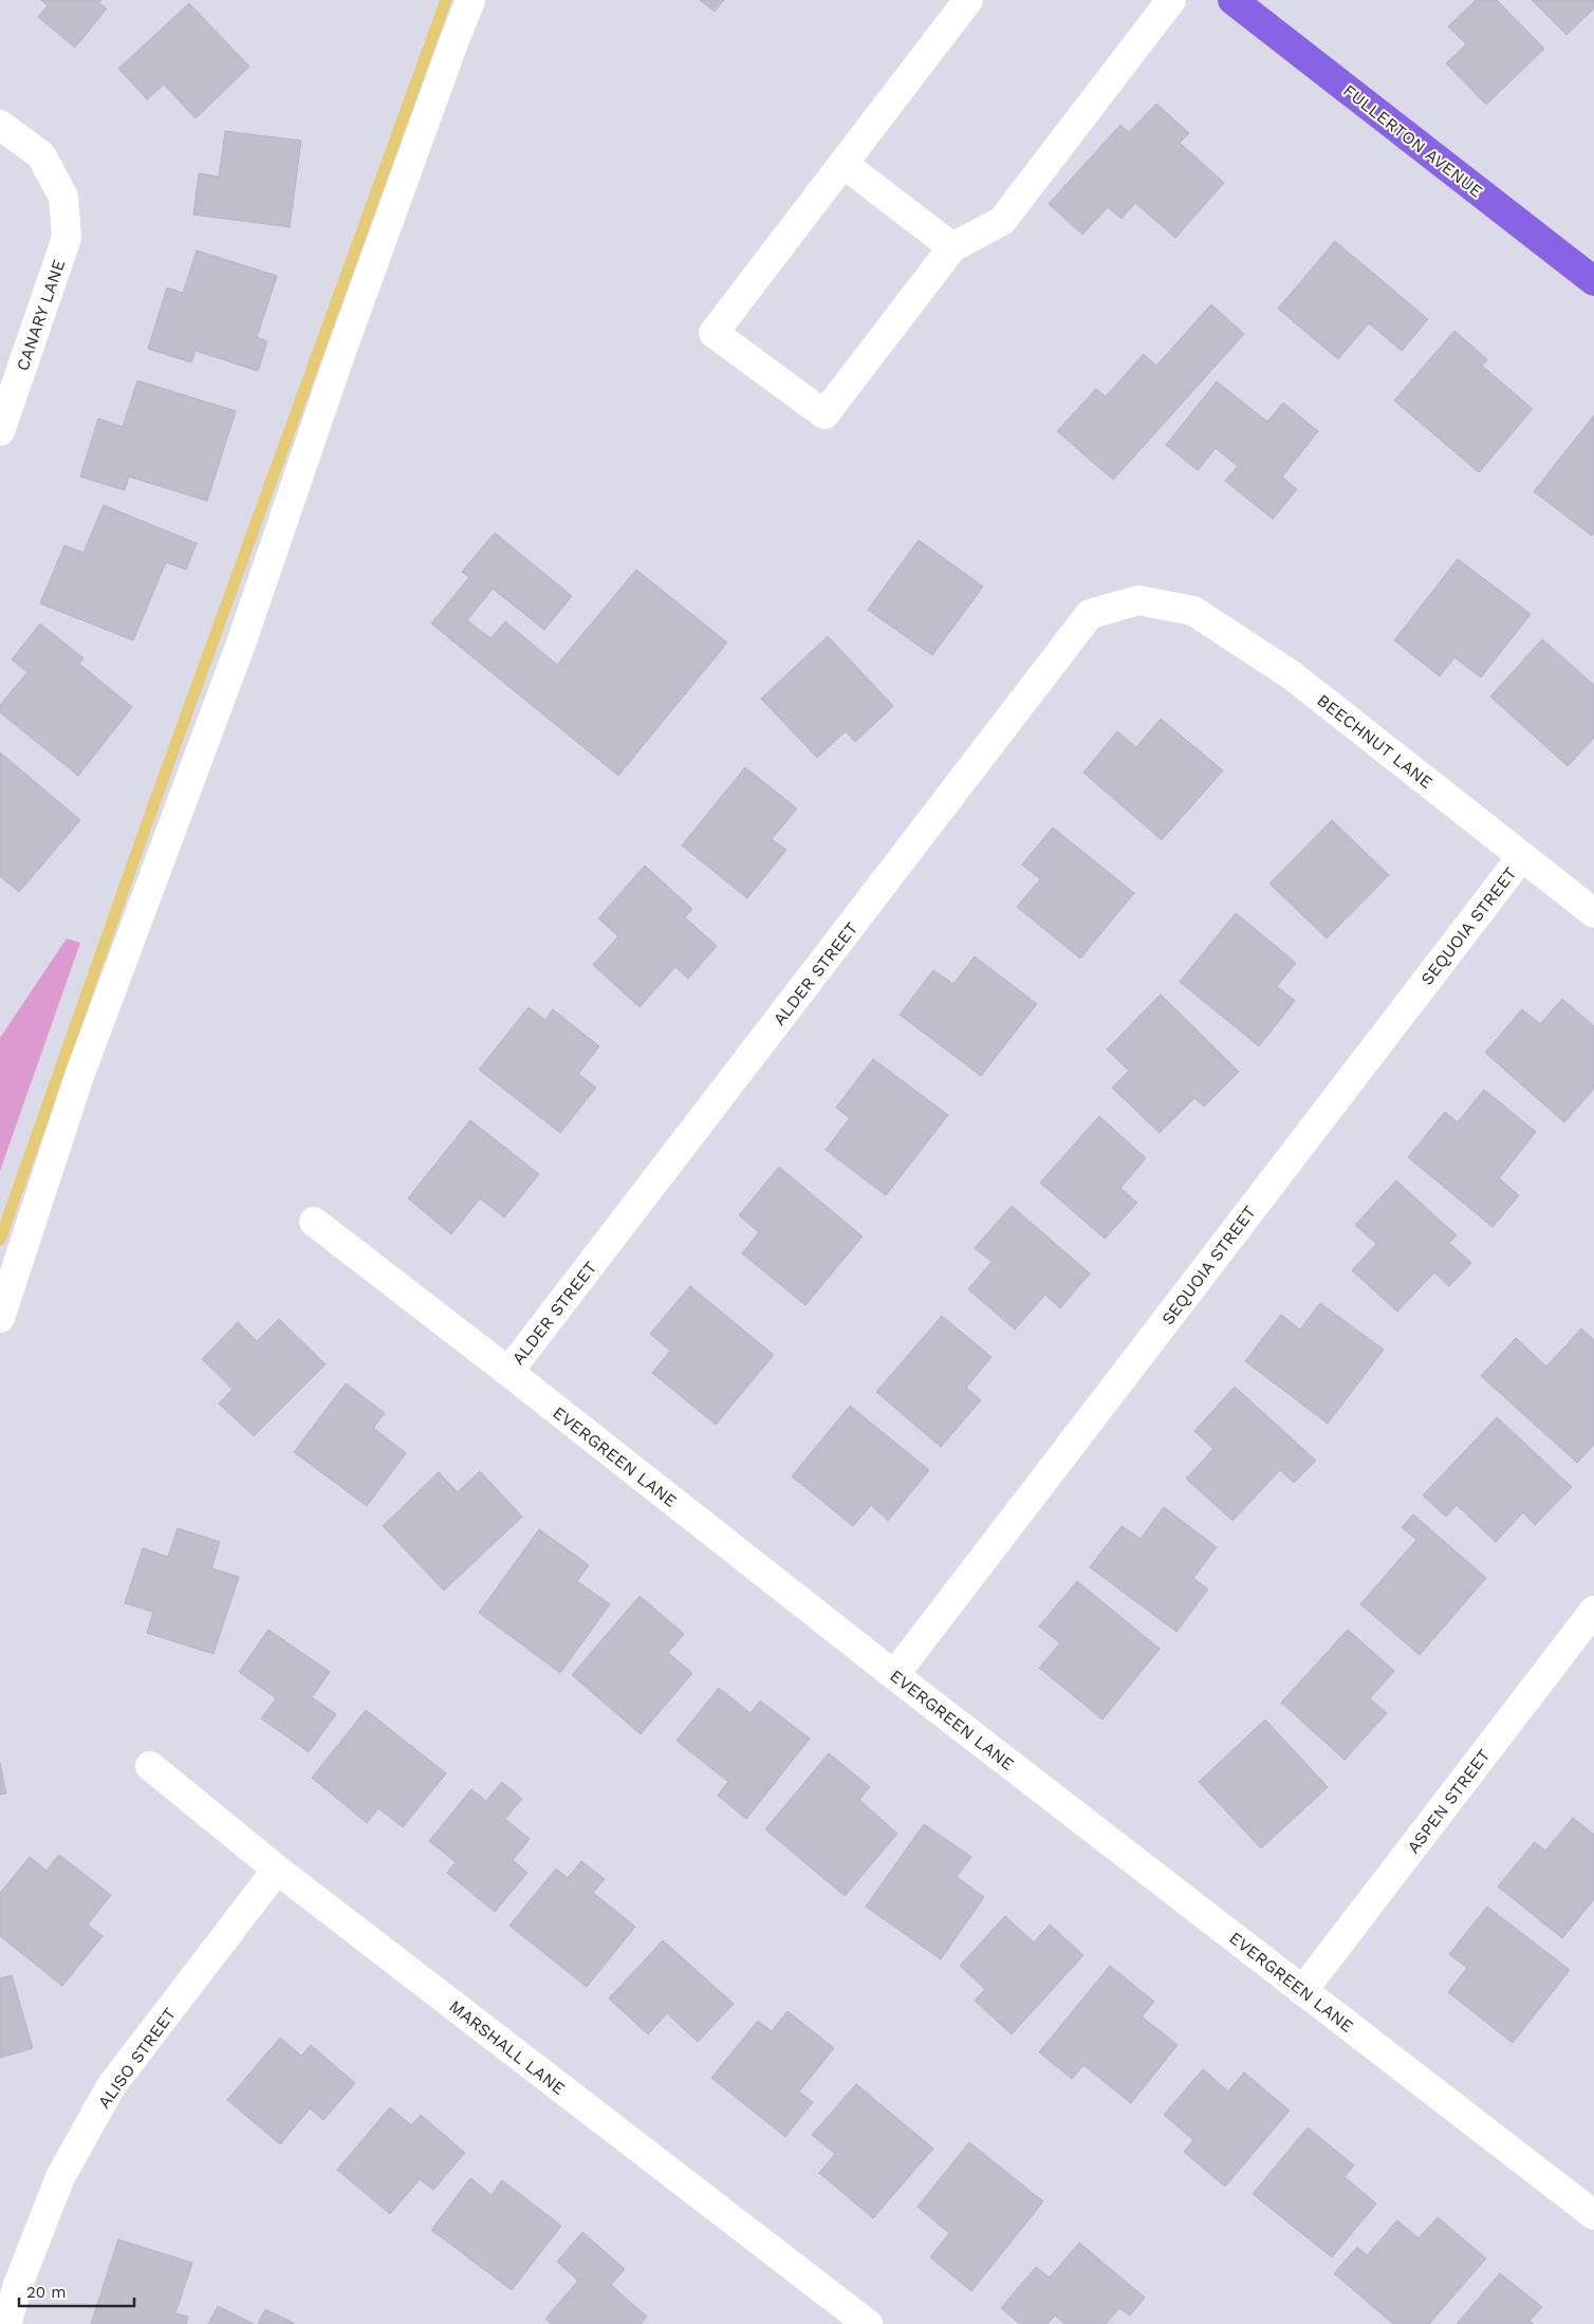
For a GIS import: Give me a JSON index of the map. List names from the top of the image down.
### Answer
{
  "streets": {
    "main road": ["FULLERTON AVENUE"],
    "street": [
      "CANARY LANE",
      "BEECHNUT LANE",
      "SEQUOIA STREET",
      "ALDER STREET",
      "EVERGREEN LANE",
      "ASPEN STREET",
      "MARSHALL LANE",
      "ALISO STREET"
    ]
  },
  "crossings": [
    ["BEECHNUT LANE", "SEQUOIA STREET"],
    ["BEECHNUT LANE", "ALDER STREET"],
    ["SEQUOIA STREET", "EVERGREEN LANE"],
    ["ALDER STREET", "EVERGREEN LANE"],
    ["EVERGREEN LANE", "ASPEN STREET"],
    ["MARSHALL LANE", "ALISO STREET"]
  ],
  "scale_bar": "20 m"
}
